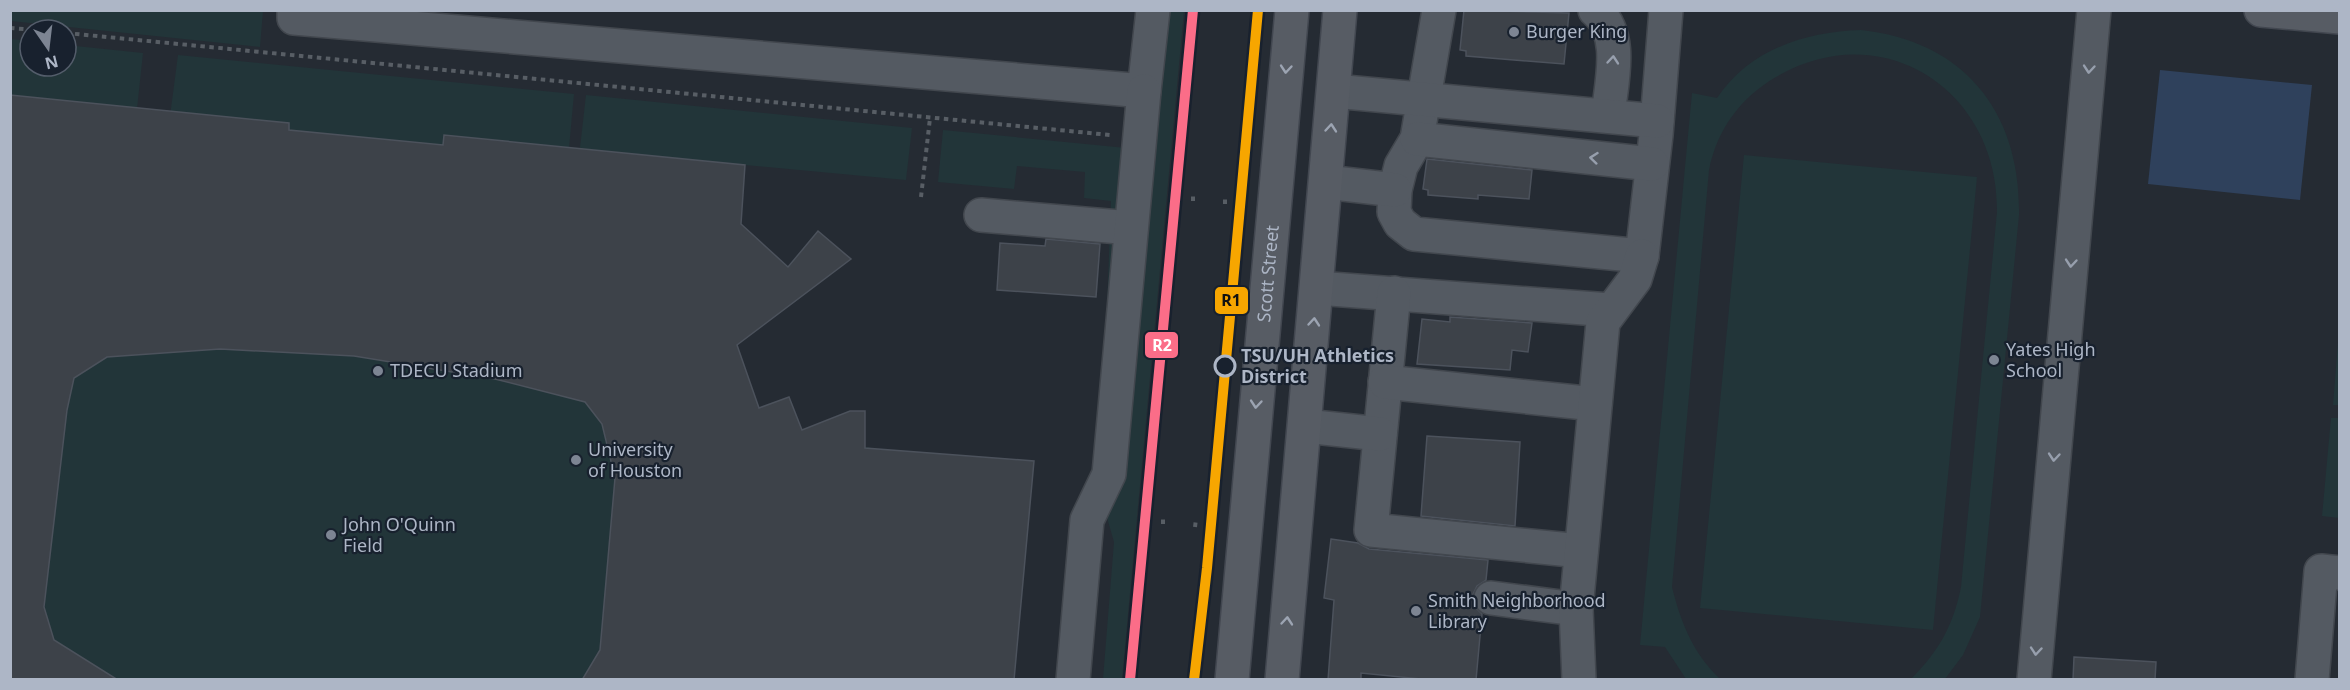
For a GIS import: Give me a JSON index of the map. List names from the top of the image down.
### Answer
{
  "streets": {
    "main road": ["Scott Street"]
  },
  "places": [
    "Burger King",
    "Yates High School",
    "TSU/UH Athletics District",
    "TDECU Stadium",
    "University of Houston",
    "John O'Quinn Field",
    "Smith Neighborhood Library"
  ],
  "lines": ["transit line R1", "transit line R2"],
  "north": "bottom"
}
